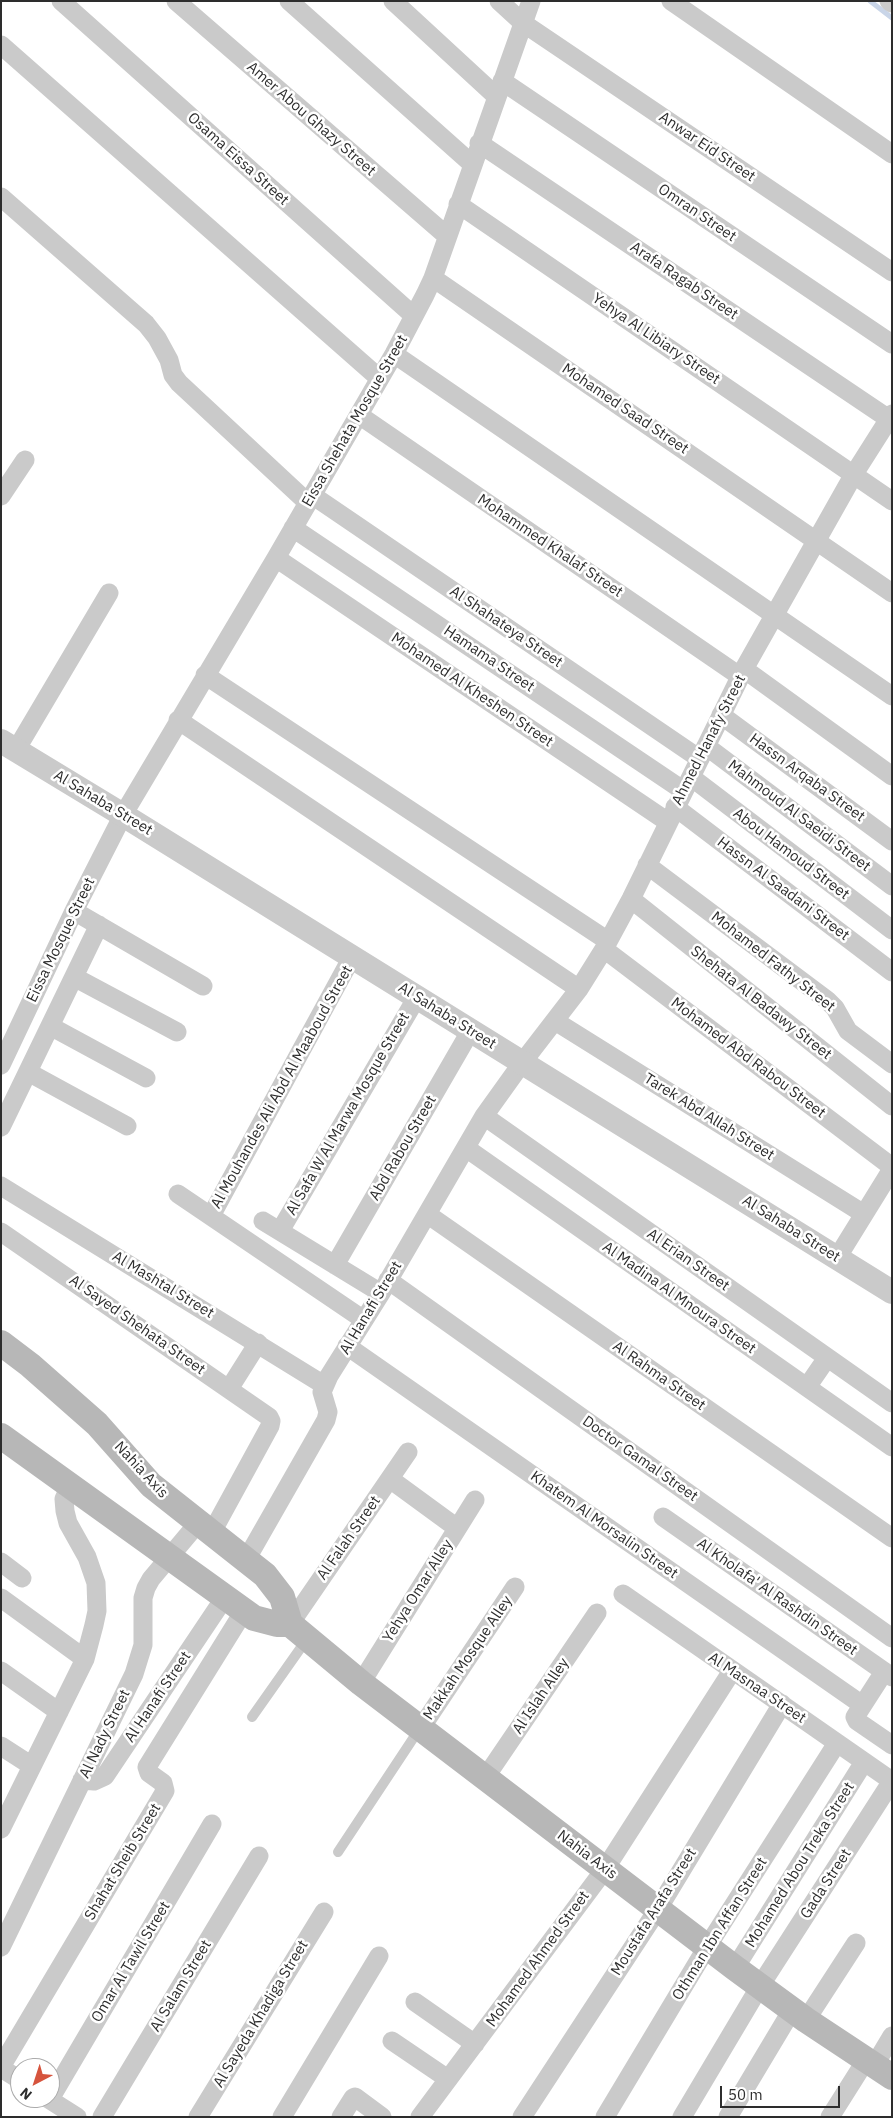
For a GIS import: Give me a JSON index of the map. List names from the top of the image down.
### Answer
{
  "streets": {
    "main road": ["Nahia Axis"],
    "street": [
      "Amer Abou Ghazy Street",
      "Anwar Eid Street",
      "Osama Eissa Street",
      "Omran Street",
      "Arafa Ragab Street",
      "Yehya Al Libiary Street",
      "Mohamed Saad Street",
      "Eissa Shehata Mosque Street",
      "Mohammed Khalaf Street",
      "Al Shahateya Street",
      "Hamama Street",
      "Mohamed Al Kheshen Street",
      "Ahmed Hanafy Street",
      "Hassn Arqaba Street",
      "Al Sahaba Street",
      "Mahmoud Al Saeidi Street",
      "Abou Hamoud Street",
      "Hassn Al Saadani Street",
      "Eissa Mosque Street",
      "Mohamed Fathy Street",
      "Shehata Al Badawy Street",
      "Mohamed Abd Rabou Street",
      "Al Mouhandes Ali Abd Al Maaboud Street",
      "Al Safa W Al Marwa Mosque Street",
      "Tarek Abd Allah Street",
      "Abd Rabou Street",
      "Al Erian Street",
      "Al Mashtal Street",
      "Al Madina Al Mnoura Street",
      "Al Hanafi Street",
      "Al Sayed Shehata Street",
      "Al Rahma Street",
      "Doctor Gamal Street",
      "Khatem Al Morsalin Street",
      "Al Falah Street",
      "Yehya Omar Alley",
      "Al Kholafa' Al Rashdin Street",
      "Makkah Mosque Alley",
      "Al Masnaa Street",
      "Al Islah Alley",
      "Al Nady Street",
      "Shahat Sheib Street",
      "Mohamed Abou Treka Street",
      "Gada Street",
      "Moustafa Arafa Street",
      "Othman Ibn Affan Street",
      "Mohamed Ahmed Street",
      "Omar Al Tawil Street",
      "Al Salam Street",
      "Al Sayeda Khadiga Street"
    ]
  },
  "crossings": [
    ["Amer Abou Ghazy Street", "Eissa Shehata Mosque Street"],
    ["Anwar Eid Street", "Eissa Shehata Mosque Street"],
    ["Osama Eissa Street", "Eissa Shehata Mosque Street"],
    ["Omran Street", "Eissa Shehata Mosque Street"],
    ["Arafa Ragab Street", "Eissa Shehata Mosque Street"],
    ["Arafa Ragab Street", "Ahmed Hanafy Street"],
    ["Yehya Al Libiary Street", "Eissa Shehata Mosque Street"],
    ["Yehya Al Libiary Street", "Ahmed Hanafy Street"],
    ["Mohamed Saad Street", "Eissa Shehata Mosque Street"],
    ["Mohamed Saad Street", "Ahmed Hanafy Street"],
    ["Eissa Shehata Mosque Street", "Mohammed Khalaf Street"],
    ["Eissa Shehata Mosque Street", "Al Shahateya Street"],
    ["Eissa Shehata Mosque Street", "Hamama Street"],
    ["Eissa Shehata Mosque Street", "Mohamed Al Kheshen Street"],
    ["Eissa Shehata Mosque Street", "Al Sahaba Street"],
    ["Eissa Shehata Mosque Street", "Eissa Mosque Street"],
    ["Eissa Shehata Mosque Street", "Mohamed Abd Rabou Street"],
    ["Mohammed Khalaf Street", "Ahmed Hanafy Street"],
    ["Al Shahateya Street", "Ahmed Hanafy Street"],
    ["Al Shahateya Street", "Mahmoud Al Saeidi Street"],
    ["Hamama Street", "Mohamed Al Kheshen Street"],
    ["Hamama Street", "Ahmed Hanafy Street"],
    ["Hamama Street", "Abou Hamoud Street"],
    ["Hamama Street", "Hassn Al Saadani Street"],
    ["Mohamed Al Kheshen Street", "Ahmed Hanafy Street"],
    ["Mohamed Al Kheshen Street", "Abou Hamoud Street"],
    ["Mohamed Al Kheshen Street", "Hassn Al Saadani Street"],
    ["Ahmed Hanafy Street", "Hassn Arqaba Street"],
    ["Ahmed Hanafy Street", "Al Sahaba Street"],
    ["Ahmed Hanafy Street", "Mahmoud Al Saeidi Street"],
    ["Ahmed Hanafy Street", "Abou Hamoud Street"],
    ["Ahmed Hanafy Street", "Hassn Al Saadani Street"],
    ["Ahmed Hanafy Street", "Mohamed Fathy Street"],
    ["Ahmed Hanafy Street", "Shehata Al Badawy Street"],
    ["Ahmed Hanafy Street", "Mohamed Abd Rabou Street"],
    ["Ahmed Hanafy Street", "Tarek Abd Allah Street"],
    ["Ahmed Hanafy Street", "Al Hanafi Street"],
    ["Al Sahaba Street", "Eissa Mosque Street"],
    ["Al Sahaba Street", "Al Mouhandes Ali Abd Al Maaboud Street"],
    ["Al Sahaba Street", "Al Safa W Al Marwa Mosque Street"],
    ["Al Sahaba Street", "Abd Rabou Street"],
    ["Al Sahaba Street", "Al Hanafi Street"],
    ["Abou Hamoud Street", "Hassn Al Saadani Street"],
    ["Al Safa W Al Marwa Mosque Street", "Doctor Gamal Street"],
    ["Abd Rabou Street", "Doctor Gamal Street"],
    ["Al Erian Street", "Al Hanafi Street"],
    ["Al Mashtal Street", "Al Hanafi Street"],
    ["Al Madina Al Mnoura Street", "Al Hanafi Street"],
    ["Al Hanafi Street", "Al Rahma Street"],
    ["Al Hanafi Street", "Doctor Gamal Street"],
    ["Al Hanafi Street", "Khatem Al Morsalin Street"],
    ["Al Hanafi Street", "Al Nady Street"],
    ["Al Hanafi Street", "Shahat Sheib Street"],
    ["Al Sayed Shehata Street", "Al Nady Street"],
    ["Nahia Axis", "Al Falah Street"],
    ["Nahia Axis", "Yehya Omar Alley"],
    ["Nahia Axis", "Makkah Mosque Alley"],
    ["Nahia Axis", "Al Islah Alley"],
    ["Nahia Axis", "Al Nady Street"],
    ["Nahia Axis", "Mohamed Abou Treka Street"],
    ["Nahia Axis", "Gada Street"],
    ["Nahia Axis", "Moustafa Arafa Street"],
    ["Nahia Axis", "Othman Ibn Affan Street"],
    ["Nahia Axis", "Mohamed Ahmed Street"],
    ["Al Masnaa Street", "Mohamed Abou Treka Street"],
    ["Al Masnaa Street", "Gada Street"],
    ["Al Masnaa Street", "Moustafa Arafa Street"],
    ["Al Masnaa Street", "Othman Ibn Affan Street"],
    ["Al Masnaa Street", "Mohamed Ahmed Street"]
  ],
  "scale_bar": "50 m",
  "north": "bottom left"
}
